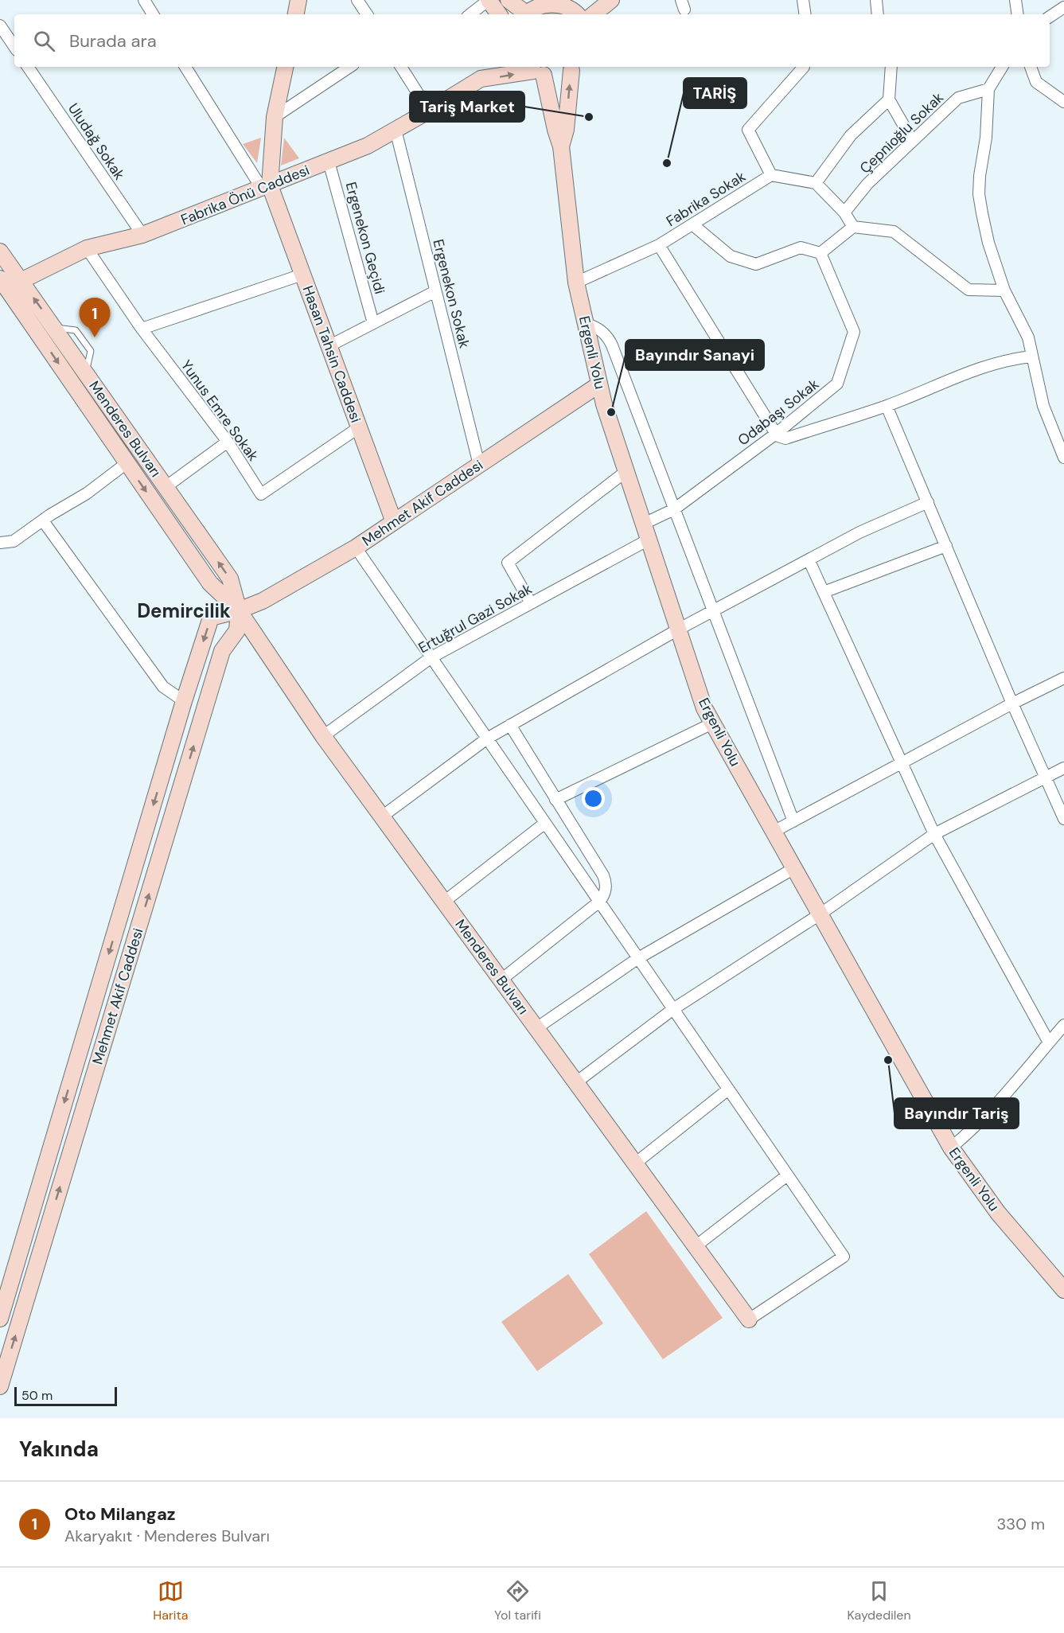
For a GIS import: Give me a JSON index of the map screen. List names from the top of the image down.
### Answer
{
  "streets": {
    "street": [
      "Çepnioğlu Sokak",
      "Uludağ Sokak",
      "Fabrika Önü Caddesi",
      "Fabrika Sokak",
      "Ergenekon Geçidi",
      "Ergenekon Sokak",
      "Ergenli Yolu",
      "Hasan Tahsin Caddesi",
      "Yunus Emre Sokak",
      "Odabaşı Sokak",
      "Menderes Bulvarı",
      "Mehmet Akif Caddesi",
      "Ertuğrul Gazi Sokak"
    ]
  },
  "crossings": [
    ["Uludağ Sokak", "Fabrika Önü Caddesi"],
    ["Fabrika Önü Caddesi", "Ergenekon Geçidi"],
    ["Fabrika Önü Caddesi", "Ergenekon Sokak"],
    ["Fabrika Önü Caddesi", "Ergenli Yolu"],
    ["Fabrika Önü Caddesi", "Hasan Tahsin Caddesi"],
    ["Fabrika Önü Caddesi", "Yunus Emre Sokak"],
    ["Fabrika Önü Caddesi", "Menderes Bulvarı"],
    ["Fabrika Sokak", "Ergenli Yolu"],
    ["Ergenekon Geçidi", "Ergenekon Sokak"],
    ["Ergenekon Geçidi", "Hasan Tahsin Caddesi"],
    ["Ergenekon Sokak", "Mehmet Akif Caddesi"],
    ["Ergenli Yolu", "Odabaşı Sokak"],
    ["Ergenli Yolu", "Mehmet Akif Caddesi"],
    ["Ergenli Yolu", "Ertuğrul Gazi Sokak"],
    ["Hasan Tahsin Caddesi", "Yunus Emre Sokak"],
    ["Hasan Tahsin Caddesi", "Mehmet Akif Caddesi"],
    ["Menderes Bulvarı", "Mehmet Akif Caddesi"],
    ["Menderes Bulvarı", "Ertuğrul Gazi Sokak"]
  ],
  "districts": ["Demircilik"],
  "places": [
    "Tariş Market",
    "TARİŞ",
    "Bayındır Sanayi",
    "Bayındır Tariş"
  ],
  "scale_bar": "50 m",
  "page": {
    "search": "Burada ara",
    "pins": "1",
    "scale": "50 m",
    "heading": "Yakında",
    "list": [
      {
        "mark": "1",
        "name": "Oto Milangaz",
        "note": "Akaryakıt · Menderes Bulvarı",
        "value": "330 m"
      }
    ],
    "nav": ["Harita", "Yol tarifi", "Kaydedilen"]
  }
}
